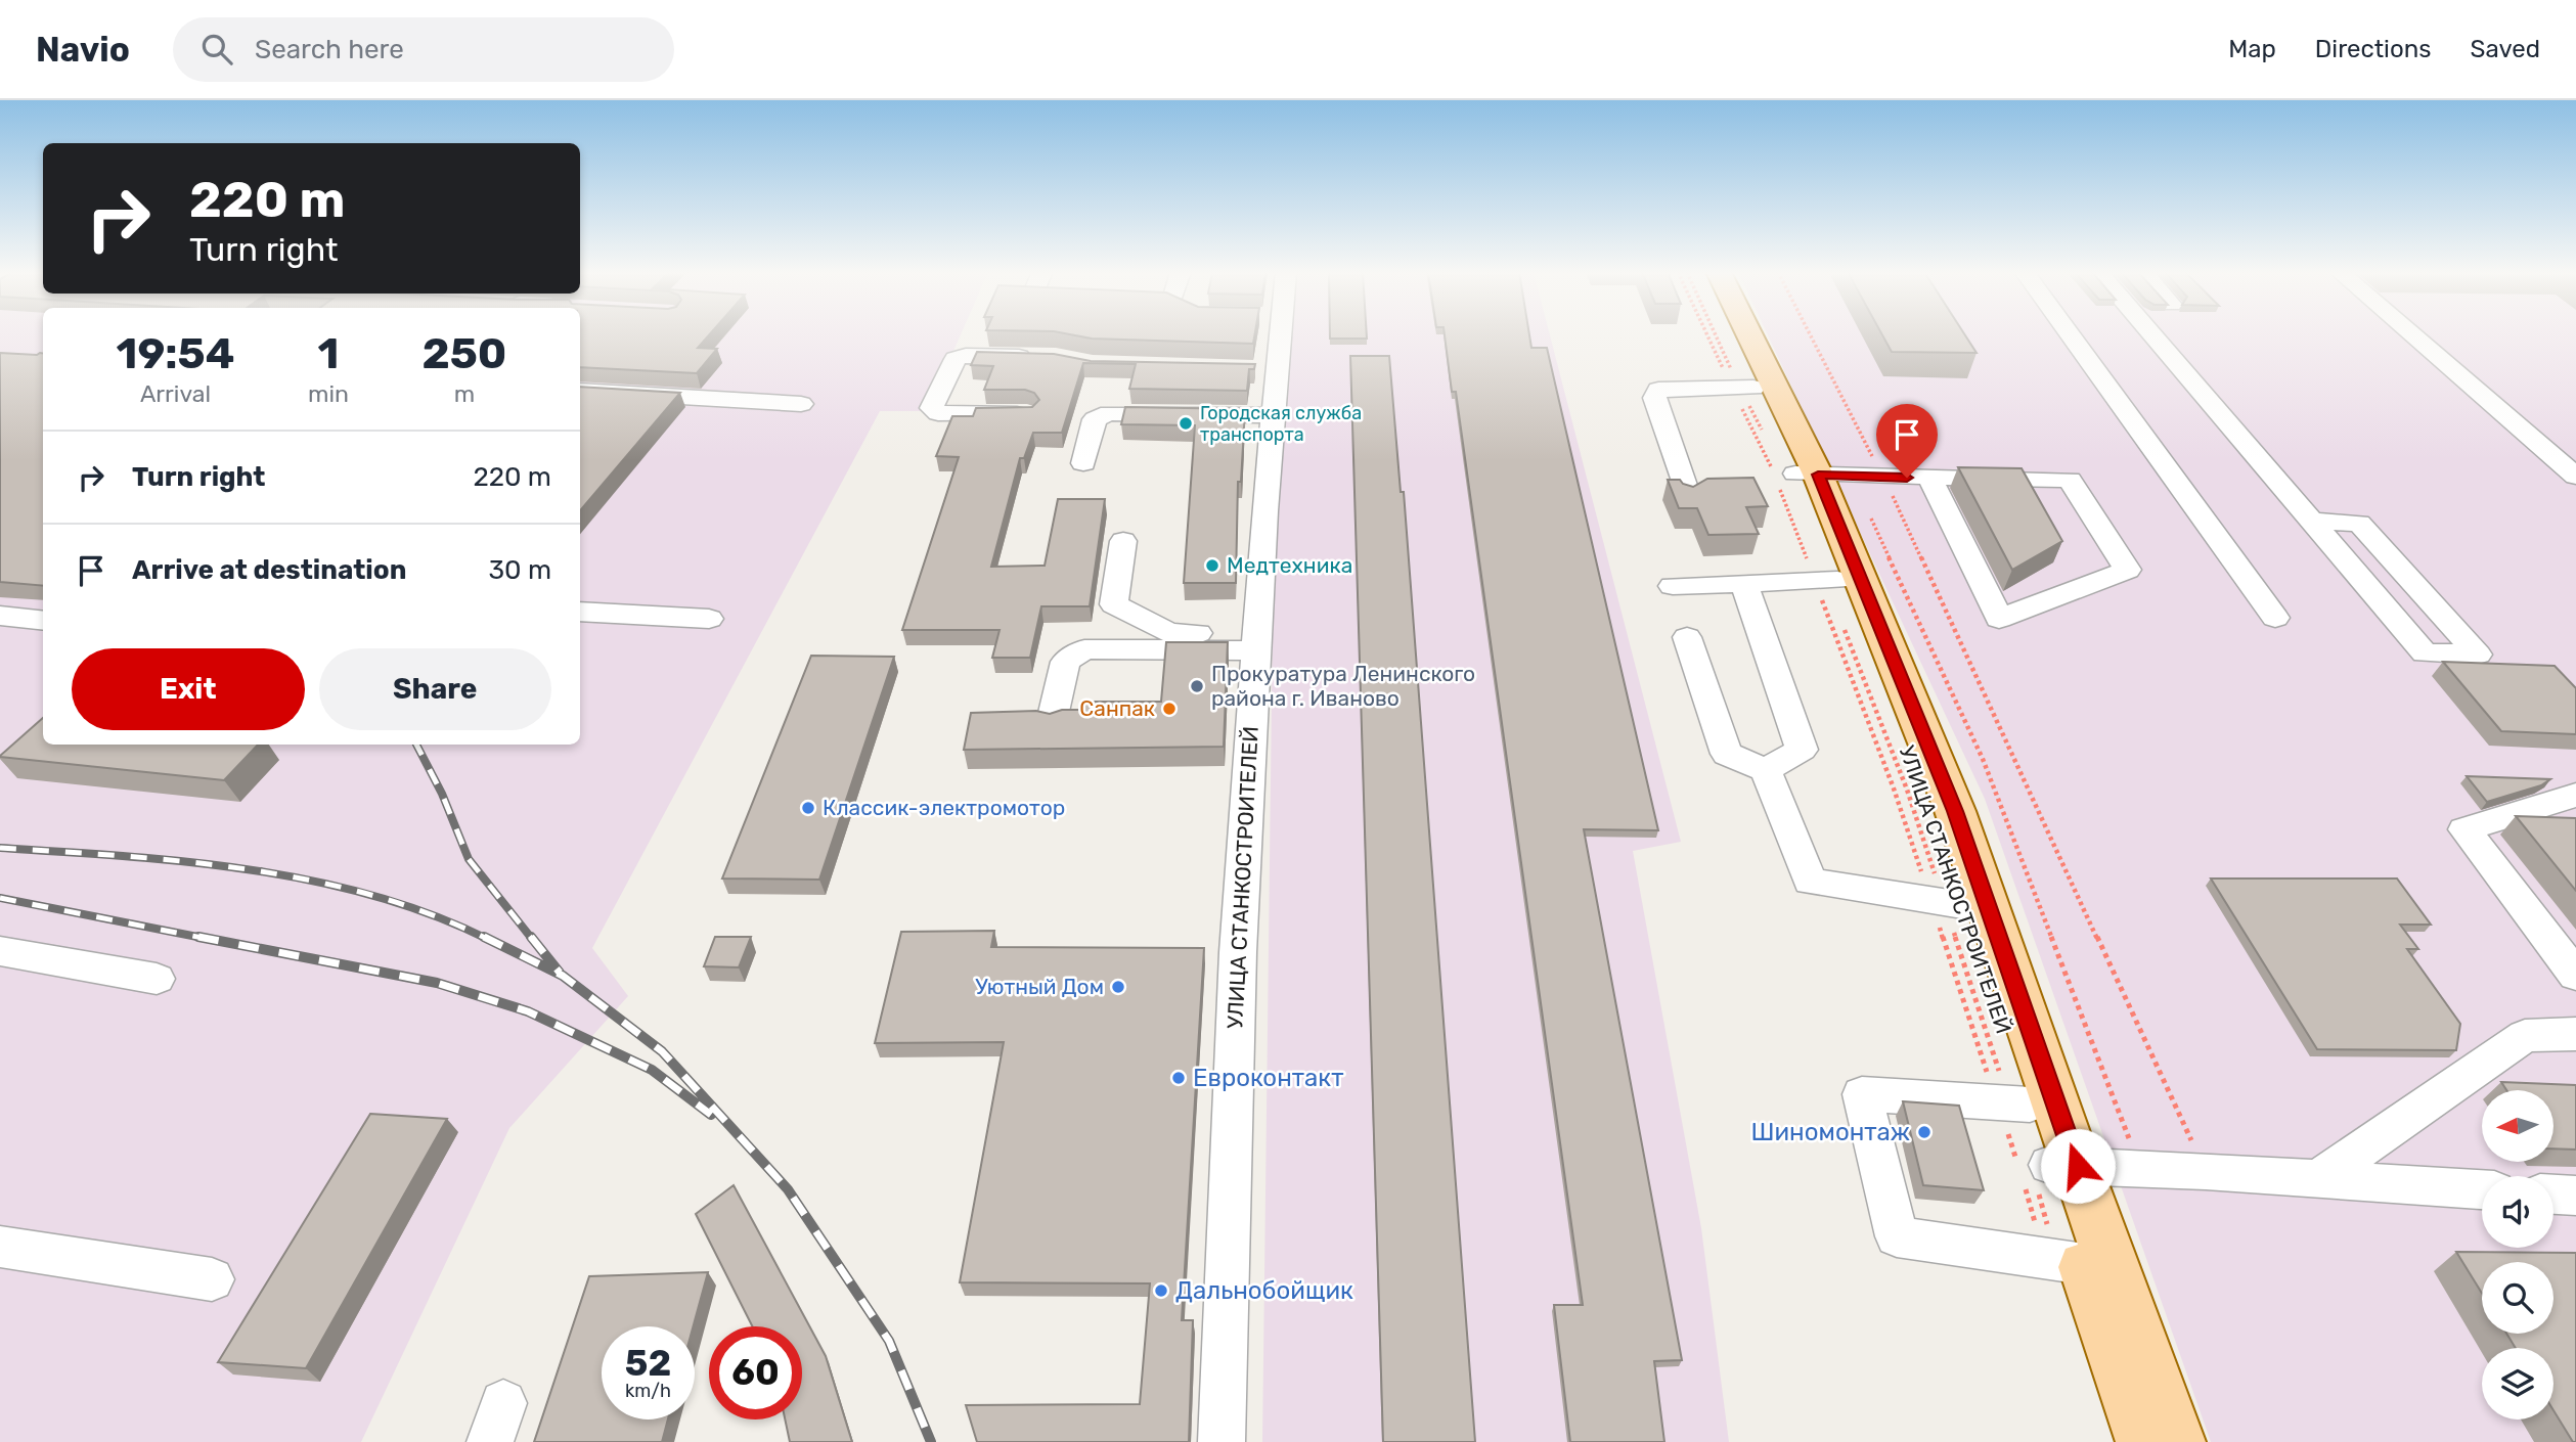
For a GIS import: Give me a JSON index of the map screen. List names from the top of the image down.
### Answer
{
  "streets": {
    "main road": ["УЛИЦА СТАНКОСТРОИТЕЛЕЙ"]
  },
  "places": [
    "Городская служба транспорта",
    "Медтехника",
    "Прокуратура Ленинского района г. Иваново",
    "Санпак",
    "Классик-электромотор",
    "Уютный Дом",
    "Евроконтакт",
    "Шиномонтаж",
    "Дальнобойщик"
  ],
  "north": "left",
  "page": {
    "header": "Navio",
    "search": "Search here",
    "nav": ["Map", "Directions", "Saved"],
    "turn": ["220 m", "Turn right"],
    "eta": [
      "19:54",
      "Arrival",
      "1",
      "min",
      "250",
      "m"
    ],
    "list": [
      {
        "name": "Turn right",
        "value": "220 m"
      },
      {
        "name": "Arrive at destination",
        "value": "30 m"
      }
    ],
    "buttons": ["Exit", "Share"],
    "speed": "52 km/h",
    "limit": "60"
  }
}
